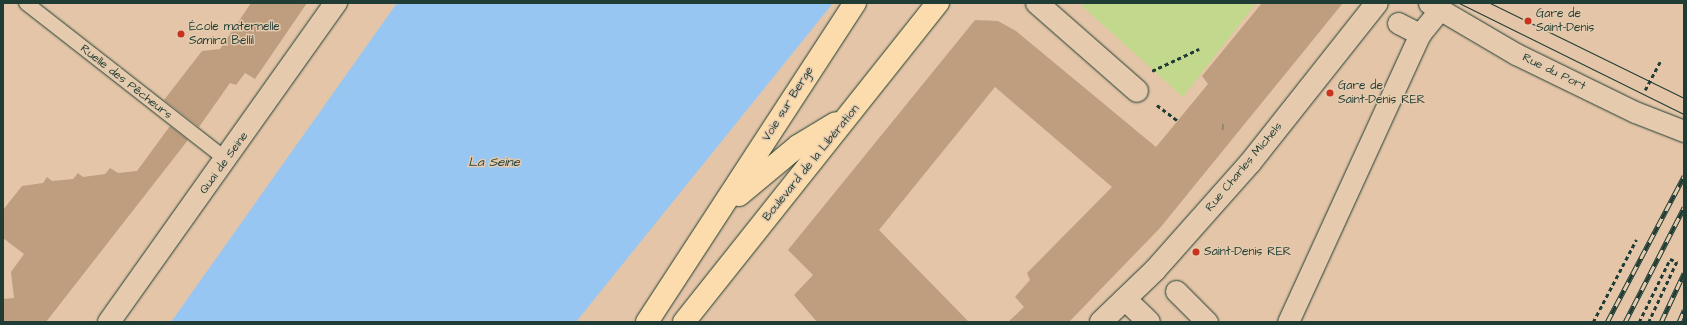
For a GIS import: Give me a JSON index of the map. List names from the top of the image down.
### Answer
{
  "streets": {
    "main road": ["Voie sur Berge", "Boulevard de la Libération"],
    "street": ["Rue du Port", "Quai de Seine", "Rue Charles Michels"],
    "lane": ["Ruelle des Pêcheurs"]
  },
  "crossings": [
    ["Ruelle des Pêcheurs", "Quai de Seine"]
  ],
  "water": ["La Seine"],
  "places": [
    "Gare de Saint-Denis",
    "École maternelle Samira Bellil",
    "Gare de Saint-Denis RER",
    "Saint-Denis RER"
  ],
  "house_numbers": ["1"]
}
